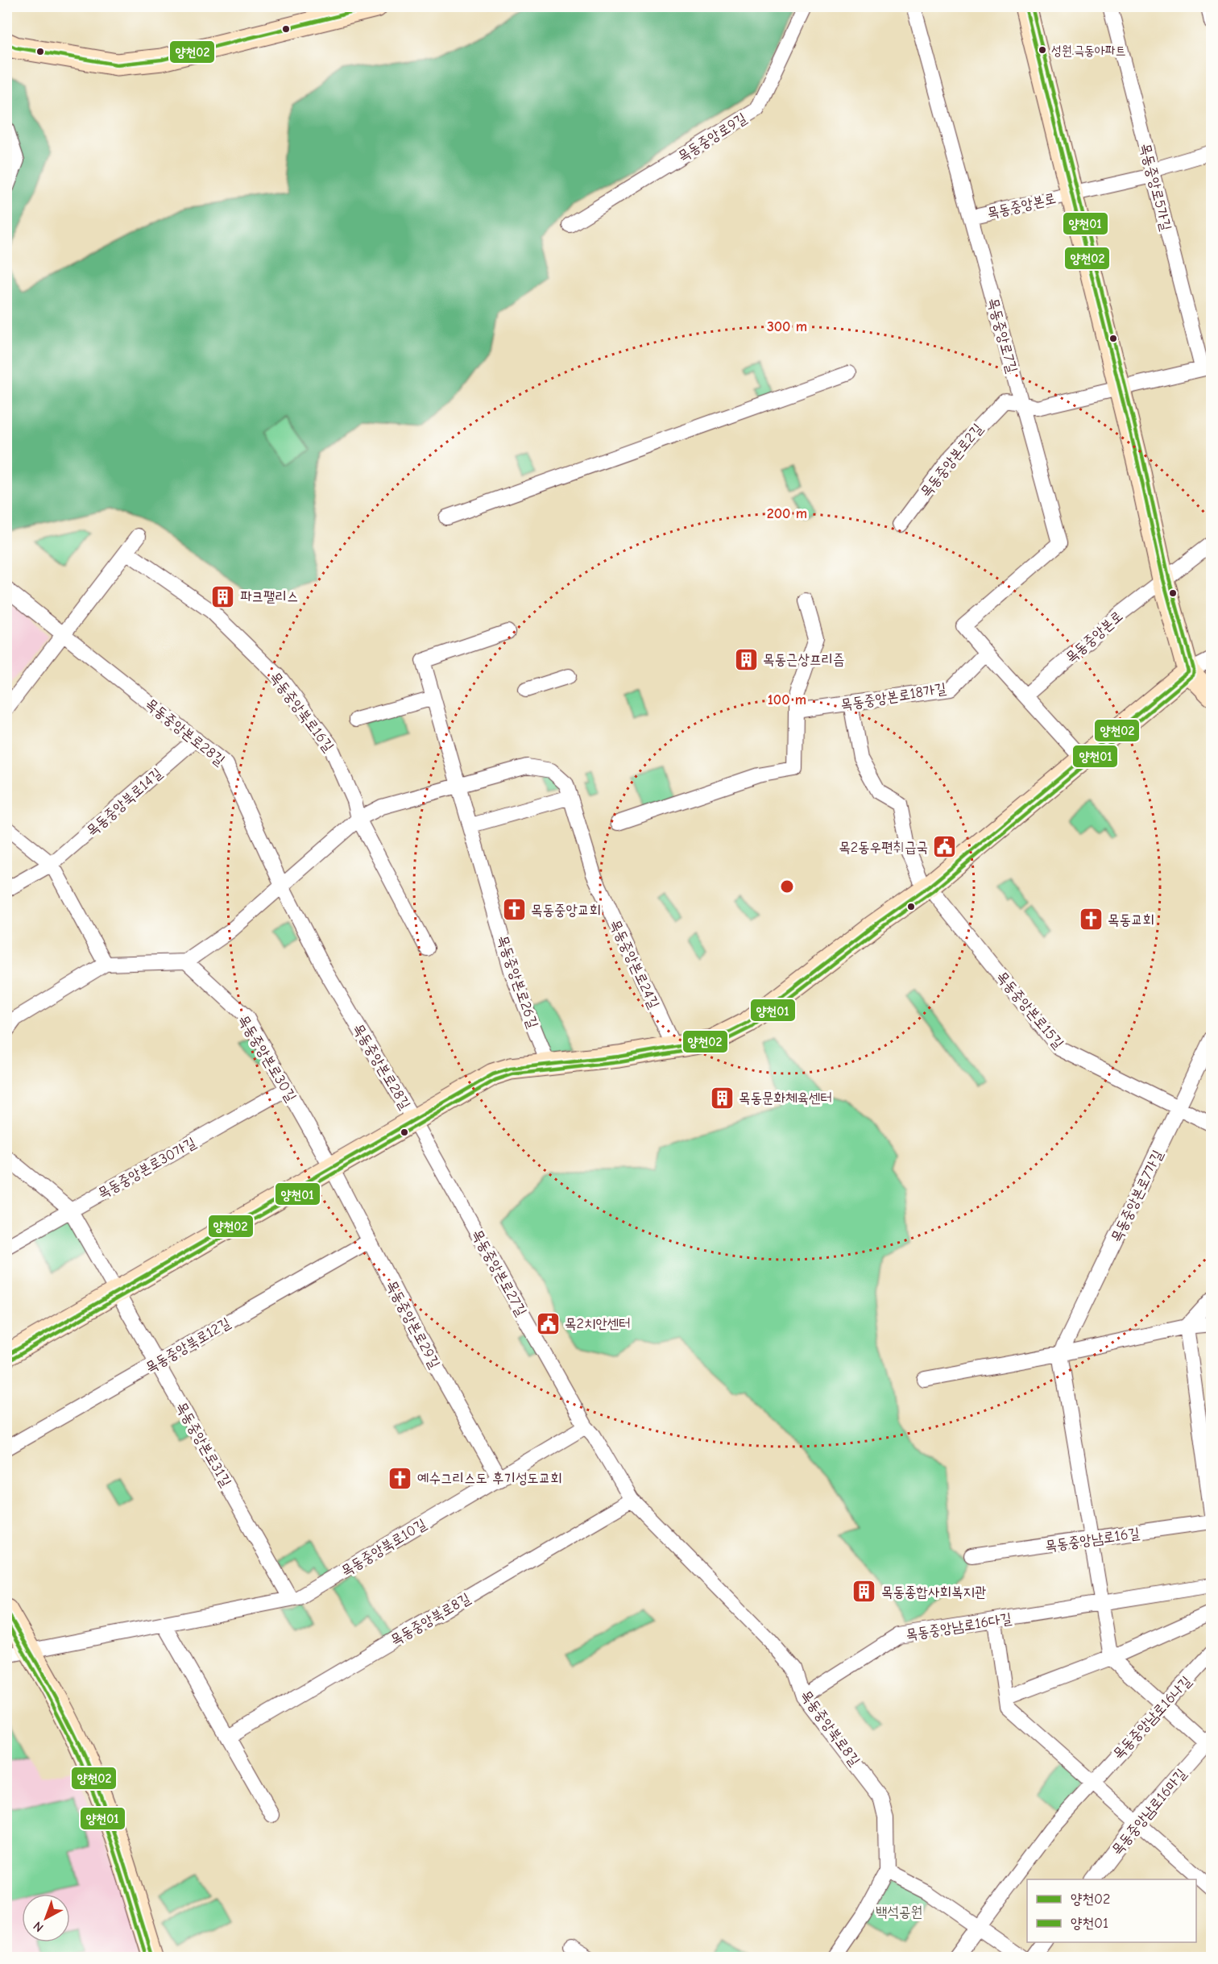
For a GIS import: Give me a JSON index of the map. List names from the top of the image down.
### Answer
{
  "streets": {
    "street": [
      "목동중앙로9길",
      "목동중앙로5가길",
      "목동중앙본로",
      "목동중앙로7길",
      "목동중앙본로2길",
      "목동중앙본로18가길",
      "목동중앙북로16길",
      "목동중앙본로28길",
      "목동중앙북로14길",
      "목동중앙본로24길",
      "목동중앙본로26길",
      "목동중앙본로15길",
      "목동중앙본로30길",
      "목동중앙본로30가길",
      "목동중앙본로7가길",
      "목동중앙본로27길",
      "목동중앙본로29길",
      "목동중앙북로12길",
      "목동중앙본로31길",
      "목동중앙남로16길",
      "목동중앙북로10길",
      "목동중앙북로8길",
      "목동중앙남로16다길",
      "목동중앙남로16나길",
      "목동중앙남로16마길"
    ]
  },
  "crossings": [
    ["목동중앙로5가길", "목동중앙본로"],
    ["목동중앙로5가길", "목동중앙본로2길"],
    ["목동중앙본로", "목동중앙로7길"],
    ["목동중앙본로", "목동중앙본로2길"],
    ["목동중앙로7길", "목동중앙본로2길"],
    ["목동중앙로7길", "목동중앙본로18가길"],
    ["목동중앙본로28길", "목동중앙북로14길"],
    ["목동중앙본로28길", "목동중앙본로27길"],
    ["목동중앙본로24길", "목동중앙본로26길"],
    ["목동중앙본로15길", "목동중앙본로7가길"],
    ["목동중앙본로30길", "목동중앙본로30가길"],
    ["목동중앙본로30길", "목동중앙본로29길"],
    ["목동중앙본로30가길", "목동중앙본로31길"],
    ["목동중앙본로27길", "목동중앙북로10길"],
    ["목동중앙본로27길", "목동중앙북로8길"],
    ["목동중앙본로29길", "목동중앙북로12길"],
    ["목동중앙본로29길", "목동중앙북로10길"],
    ["목동중앙북로12길", "목동중앙본로31길"],
    ["목동중앙본로31길", "목동중앙북로10길"],
    ["목동중앙북로10길", "목동중앙북로8길"],
    ["목동중앙북로8길", "목동중앙남로16다길"]
  ],
  "parks": ["백석공원"],
  "places": {
    "other": ["성원.극동아파트"],
    "building": [
      "파크팰리스",
      "목동근상프리즘",
      "목동문화체육센터",
      "목동종합사회복지관"
    ],
    "public building": ["목2동우편취급국", "목2치안센터"],
    "church": ["목동중앙교회", "목동교회", "예수그리스도 후기성도교회"]
  },
  "lines": ["transit line 양천02", "transit line 양천01"],
  "legend": ["양천02", "양천01"],
  "north": "bottom left",
  "rings": ["300 m", "200 m", "100 m"]
}
